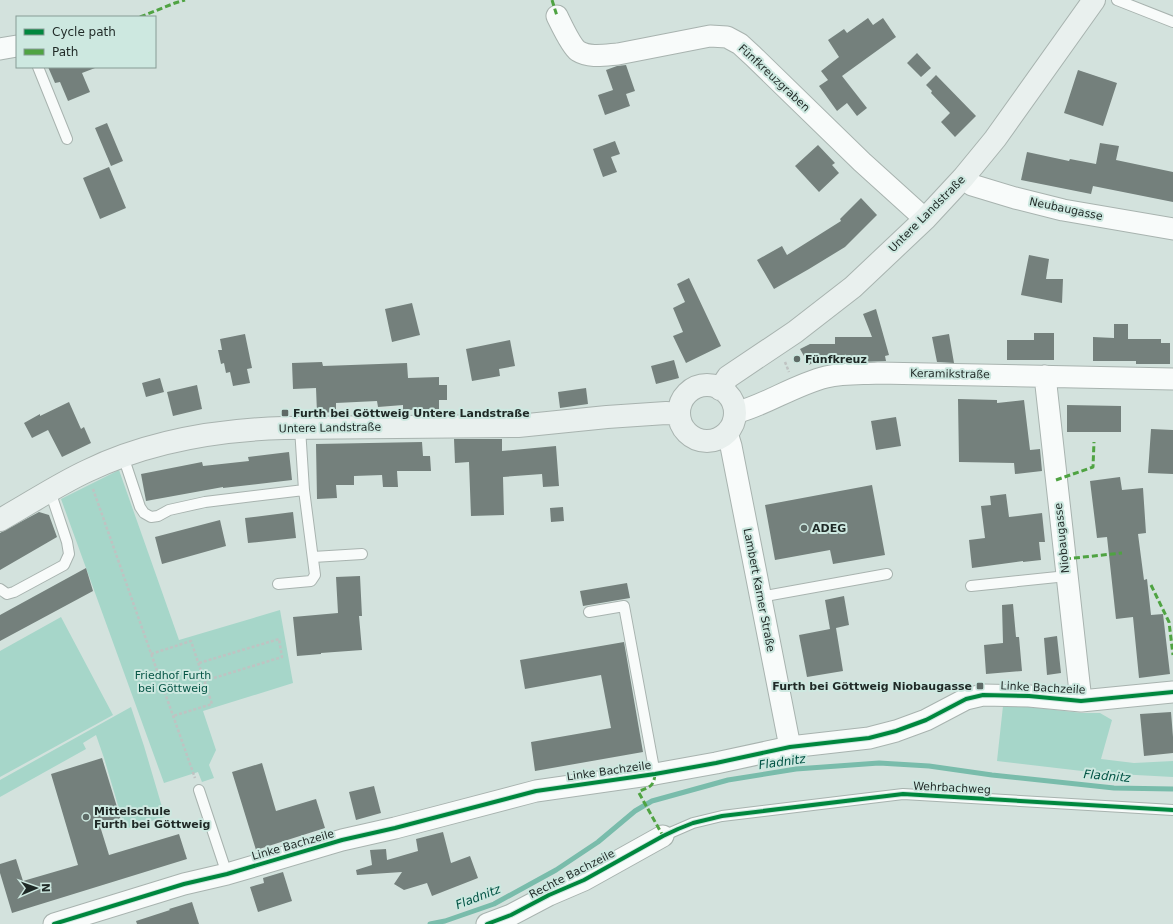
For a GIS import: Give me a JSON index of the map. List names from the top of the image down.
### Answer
{
  "streets": {
    "street": [
      "Fünfkreuzgraben",
      "Neubaugasse",
      "Untere Landstraße",
      "Keramikstraße",
      "Niobaugasse",
      "Lambert Karner Straße",
      "Linke Bachzeile",
      "Rechte Bachzeile"
    ],
    "lane": ["Wehrbachweg"]
  },
  "crossings": [
    ["Fünfkreuzgraben", "Untere Landstraße"],
    ["Neubaugasse", "Untere Landstraße"],
    ["Untere Landstraße", "Keramikstraße"],
    ["Untere Landstraße", "Lambert Karner Straße"],
    ["Keramikstraße", "Niobaugasse"],
    ["Keramikstraße", "Lambert Karner Straße"],
    ["Niobaugasse", "Linke Bachzeile"],
    ["Lambert Karner Straße", "Linke Bachzeile"],
    ["Wehrbachweg", "Rechte Bachzeile"]
  ],
  "water": ["Fladnitz"],
  "parks": ["Friedhof Furth bei Göttweig"],
  "places": {
    "other": ["Fünfkreuz", "ADEG", "Mittelschule Furth bei Göttweig"],
    "transit": ["Furth bei Göttweig Untere Landstraße", "Furth bei Göttweig Niobaugasse"]
  },
  "legend": ["Cycle path", "Path"],
  "north": "right"
}
